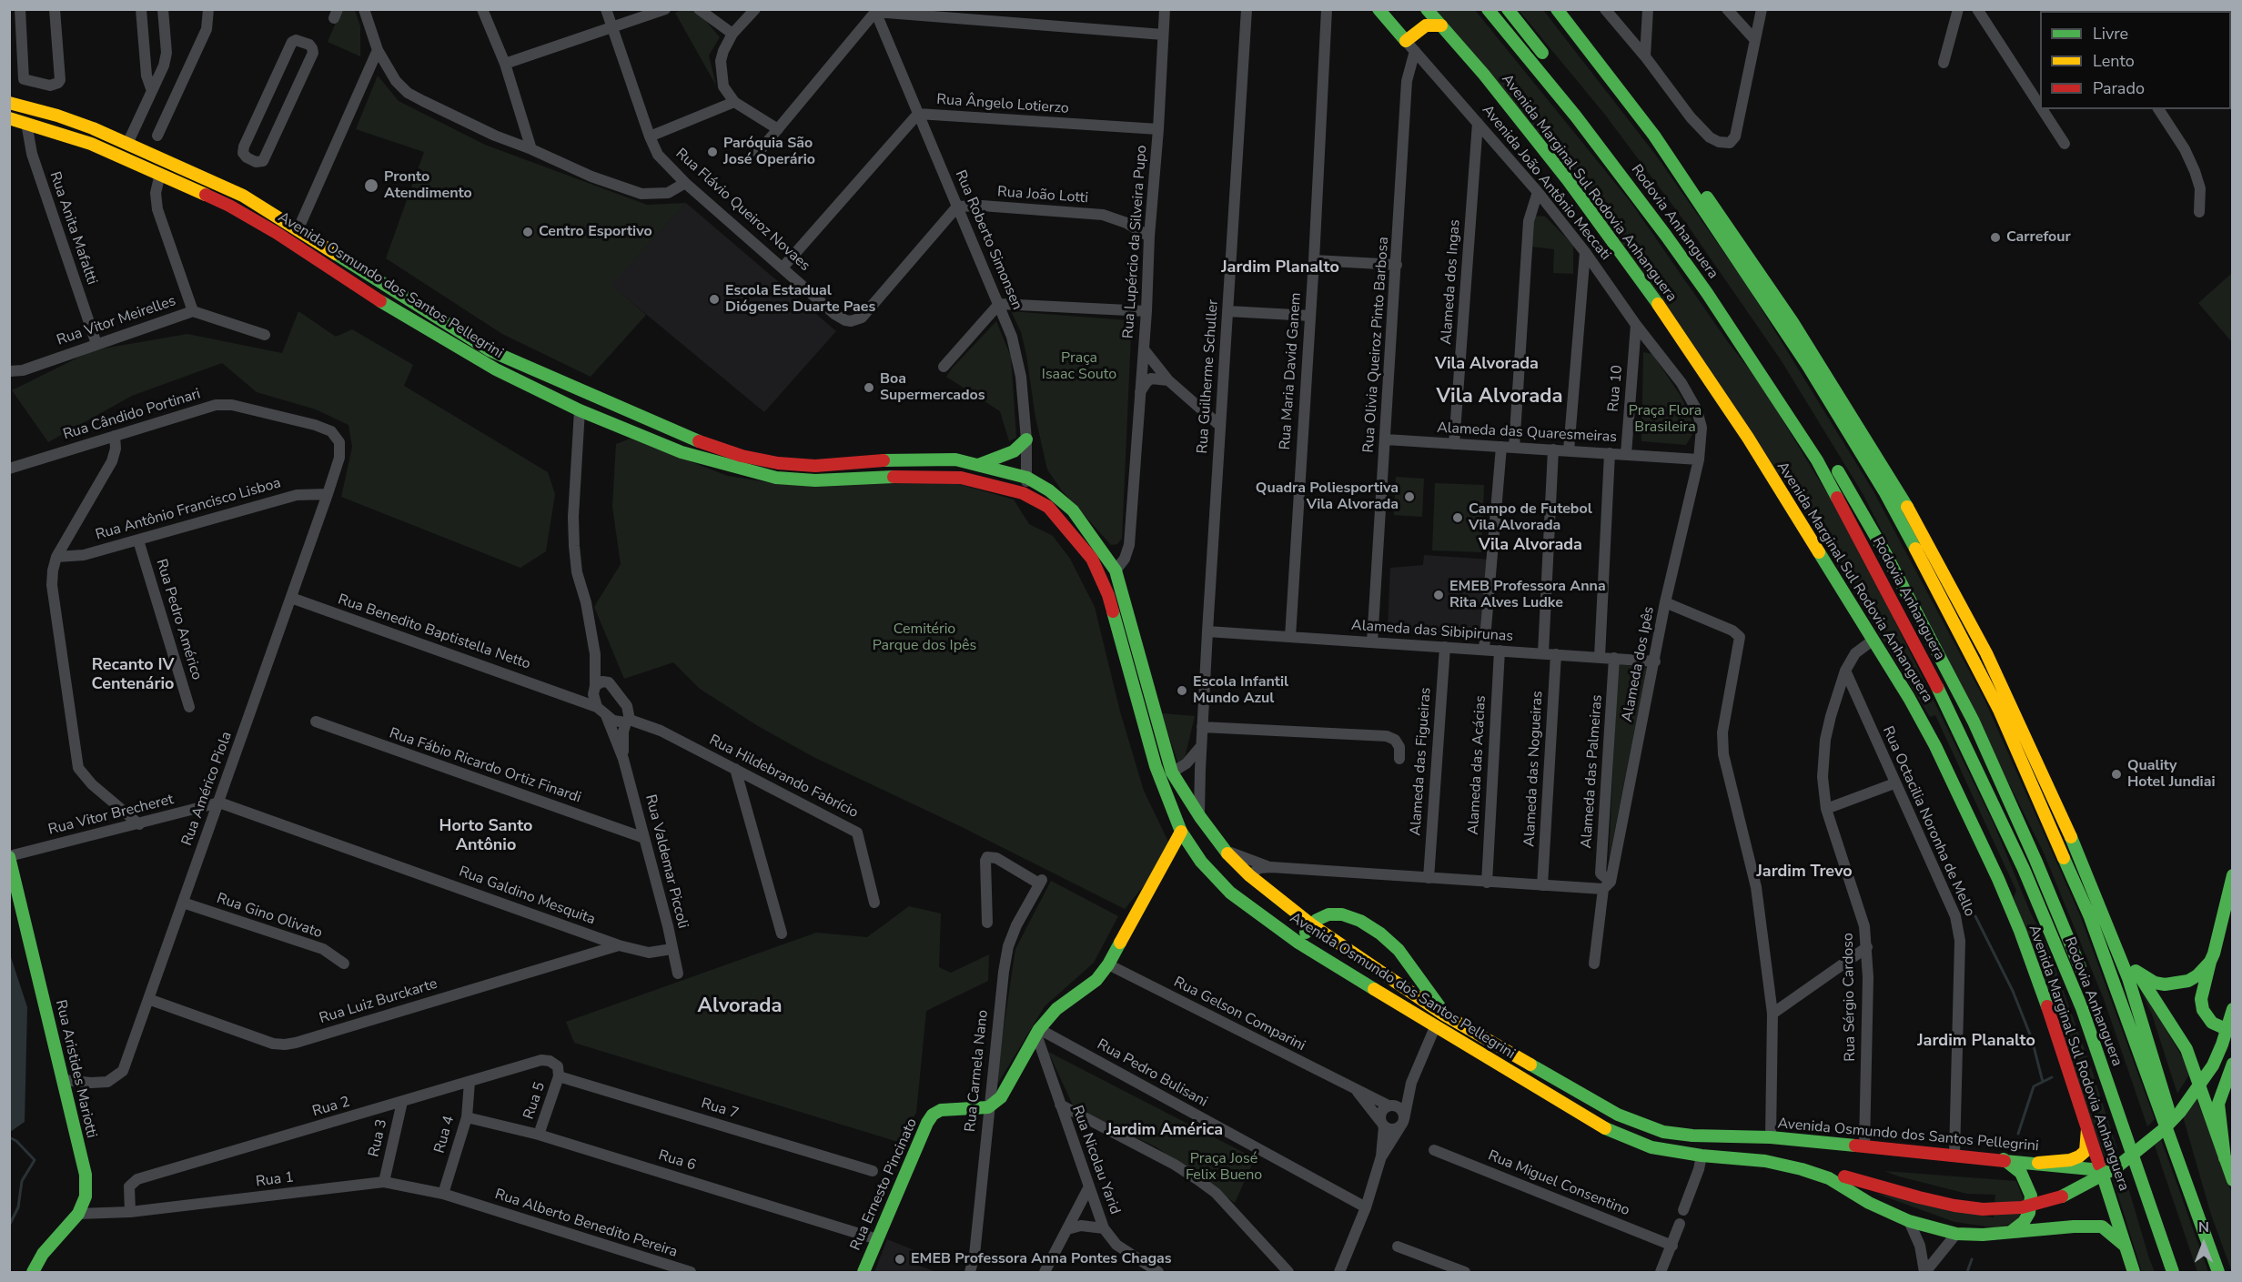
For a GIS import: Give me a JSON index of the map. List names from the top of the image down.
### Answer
{
  "streets": {
    "main road": [
      "Avenida João Antônio Meccati",
      "Avenida Marginal Sul Rodovia Anhanguera",
      "Rodovia Anhanguera",
      "Avenida Osmundo dos Santos Pellegrini",
      "Rua Aristides Mariotti",
      "Rua Ernesto Pincinato"
    ],
    "street": [
      "Rua Ângelo Lotierzo",
      "Rua João Lotti",
      "Rua Flávio Queiroz Novaes",
      "Rua Anita Mafaltti",
      "Rua Roberto Simonsen",
      "Rua Lupércio da Silveira Pupo",
      "Alameda dos Ingas",
      "Rua Vitor Meirelles",
      "Rua Olivia Queiroz Pinto Barbosa",
      "Rua Maria David Ganem",
      "Rua Guilherme Schuller",
      "Rua 10",
      "Rua Cândido Portinari",
      "Alameda das Quaresmeiras",
      "Rua Antônio Francisco Lisboa",
      "Rua Pedro Américo",
      "Alameda das Sibipirunas",
      "Rua Benedito Baptistella Netto",
      "Alameda dos Ipês",
      "Alameda das Figueiras",
      "Alameda das Acácias",
      "Rua Fábio Ricardo Ortiz Finardi",
      "Alameda das Nogueiras",
      "Alameda das Palmeiras",
      "Rua Hildebrando Fabrício",
      "Rua Américo Piola",
      "Rua Vitor Brecheret",
      "Rua Octacilia Noronha de Mello",
      "Rua Valdemar Piccoli",
      "Rua Galdino Mesquita",
      "Rua Gino Olivato",
      "Rua Sérgio Cardoso",
      "Rua Luiz Burckarte",
      "Rua Gelson Comparini",
      "Rua Carmela Nano",
      "Rua Pedro Bulisani",
      "Rua 5",
      "Rua 2",
      "Rua 7",
      "Rua 4",
      "Rua 3",
      "Rua Nicolau Yarid",
      "Rua 6",
      "Rua 1",
      "Rua Miguel Consentino",
      "Rua Alberto Benedito Pereira"
    ]
  },
  "crossings": [
    ["Rua Ângelo Lotierzo", "Rua Flávio Queiroz Novaes"],
    ["Rua Ângelo Lotierzo", "Rua Roberto Simonsen"],
    ["Rua Ângelo Lotierzo", "Rua Lupércio da Silveira Pupo"],
    ["Avenida João Antônio Meccati", "Alameda dos Ingas"],
    ["Avenida João Antônio Meccati", "Rua Olivia Queiroz Pinto Barbosa"],
    ["Avenida João Antônio Meccati", "Rua 10"],
    ["Avenida João Antônio Meccati", "Alameda dos Ipês"],
    ["Avenida Marginal Sul Rodovia Anhanguera", "Avenida Osmundo dos Santos Pellegrini"],
    ["Avenida Marginal Sul Rodovia Anhanguera", "Rua Sérgio Cardoso"],
    ["Rua João Lotti", "Rua Flávio Queiroz Novaes"],
    ["Rua João Lotti", "Rua Roberto Simonsen"],
    ["Rua João Lotti", "Rua Lupércio da Silveira Pupo"],
    ["Rua Flávio Queiroz Novaes", "Rua Roberto Simonsen"],
    ["Rua Anita Mafaltti", "Avenida Osmundo dos Santos Pellegrini"],
    ["Rua Anita Mafaltti", "Rua Vitor Meirelles"],
    ["Rua Roberto Simonsen", "Avenida Osmundo dos Santos Pellegrini"],
    ["Rua Lupércio da Silveira Pupo", "Avenida Osmundo dos Santos Pellegrini"],
    ["Alameda dos Ingas", "Alameda das Quaresmeiras"],
    ["Avenida Osmundo dos Santos Pellegrini", "Rua Guilherme Schuller"],
    ["Avenida Osmundo dos Santos Pellegrini", "Rua Octacilia Noronha de Mello"],
    ["Avenida Osmundo dos Santos Pellegrini", "Rua Sérgio Cardoso"],
    ["Rua Olivia Queiroz Pinto Barbosa", "Alameda das Quaresmeiras"],
    ["Rua Olivia Queiroz Pinto Barbosa", "Alameda das Sibipirunas"],
    ["Rua Maria David Ganem", "Alameda das Sibipirunas"],
    ["Rua Guilherme Schuller", "Alameda das Sibipirunas"],
    ["Rua 10", "Alameda das Quaresmeiras"],
    ["Rua Cândido Portinari", "Rua Américo Piola"],
    ["Alameda das Quaresmeiras", "Alameda dos Ipês"],
    ["Rua Antônio Francisco Lisboa", "Rua Pedro Américo"],
    ["Rua Antônio Francisco Lisboa", "Rua Américo Piola"],
    ["Alameda das Sibipirunas", "Alameda dos Ipês"],
    ["Alameda das Sibipirunas", "Alameda das Figueiras"],
    ["Alameda das Sibipirunas", "Alameda das Acácias"],
    ["Alameda das Sibipirunas", "Alameda das Nogueiras"],
    ["Alameda das Sibipirunas", "Alameda das Palmeiras"],
    ["Rua Benedito Baptistella Netto", "Rua Américo Piola"],
    ["Alameda dos Ipês", "Alameda das Palmeiras"],
    ["Rua Fábio Ricardo Ortiz Finardi", "Rua Valdemar Piccoli"],
    ["Rua Hildebrando Fabrício", "Rua Valdemar Piccoli"],
    ["Rua Américo Piola", "Rua Vitor Brecheret"],
    ["Rua Américo Piola", "Rua Galdino Mesquita"],
    ["Rua Américo Piola", "Rua Gino Olivato"],
    ["Rua Américo Piola", "Rua Luiz Burckarte"],
    ["Rua Américo Piola", "Rua Aristides Mariotti"],
    ["Rua Vitor Brecheret", "Rua Galdino Mesquita"],
    ["Rua Vitor Brecheret", "Rua Aristides Mariotti"],
    ["Rua Octacilia Noronha de Mello", "Rua Sérgio Cardoso"],
    ["Rua Valdemar Piccoli", "Rua Galdino Mesquita"],
    ["Rua Galdino Mesquita", "Rua Luiz Burckarte"],
    ["Rua Aristides Mariotti", "Rua 1"],
    ["Rua Carmela Nano", "Rua Ernesto Pincinato"],
    ["Rua Pedro Bulisani", "Rua Nicolau Yarid"],
    ["Rua 5", "Rua 2"],
    ["Rua 5", "Rua 7"],
    ["Rua 5", "Rua 6"],
    ["Rua 2", "Rua 7"],
    ["Rua 2", "Rua 4"],
    ["Rua 2", "Rua 3"],
    ["Rua 2", "Rua 1"],
    ["Rua 4", "Rua 6"],
    ["Rua 4", "Rua 1"],
    ["Rua 3", "Rua 1"],
    ["Rua 6", "Rua Ernesto Pincinato"],
    ["Rua 1", "Rua Alberto Benedito Pereira"]
  ],
  "districts": [
    "Jardim Planalto",
    "Vila Alvorada",
    "Vila Alvorada",
    "Vila Alvorada",
    "Recanto IV Centenário",
    "Horto Santo Antônio",
    "Jardim Trevo",
    "Alvorada",
    "Jardim Planalto",
    "Jardim América"
  ],
  "parks": [
    "Praça Isaac Souto",
    "Praça Flora Brasileira",
    "Cemitério Parque dos Ipês",
    "Praça José Felix Bueno"
  ],
  "places": [
    "Paróquia São José Operário",
    "Pronto Atendimento",
    "Centro Esportivo",
    "Carrefour",
    "Escola Estadual Diógenes Duarte Paes",
    "Boa Supermercados",
    "Quadra Poliesportiva Vila Alvorada",
    "Campo de Futebol Vila Alvorada",
    "EMEB Professora Anna Rita Alves Ludke",
    "Escola Infantil Mundo Azul",
    "Quality Hotel Jundiai",
    "EMEB Professora Anna Pontes Chagas"
  ],
  "legend": ["Livre", "Lento", "Parado"],
  "north": "top"
}
